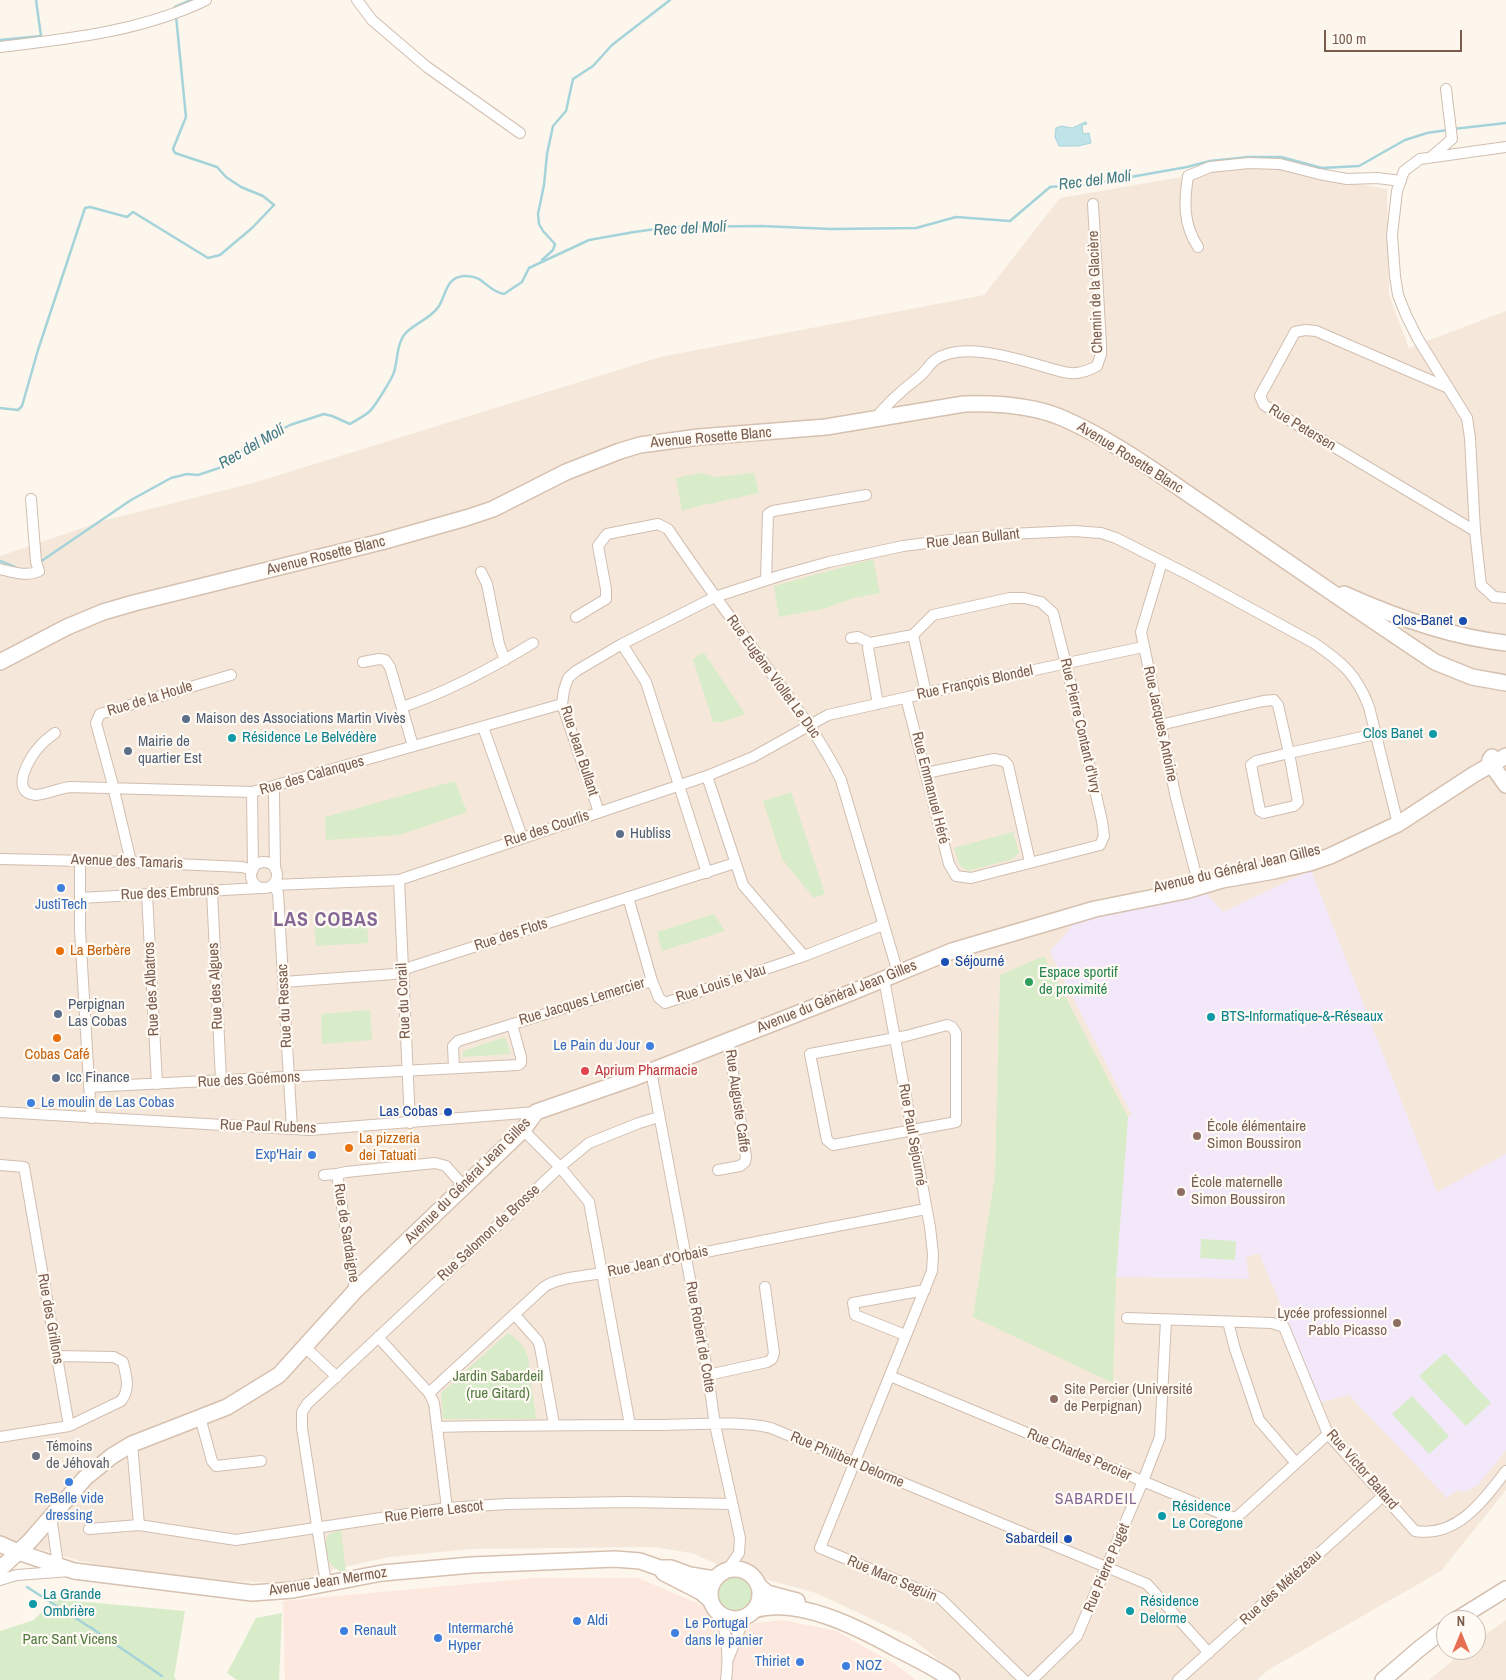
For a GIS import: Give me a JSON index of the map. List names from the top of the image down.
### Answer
{
  "streets": {
    "main road": ["Avenue Rosette Blanc", "Avenue du Général Jean Gilles", "Avenue Jean Mermoz"],
    "street": [
      "Chemin de la Glacière",
      "Rue Petersen",
      "Rue Jean Bullant",
      "Rue Eugène Viollet Le Duc",
      "Rue François Blondel",
      "Rue de la Houle",
      "Rue Jacques Antoine",
      "Rue Pierre Contant d'Ivry",
      "Rue des Calanques",
      "Rue Emmanuel Héré",
      "Rue des Courlis",
      "Avenue des Tamaris",
      "Rue des Embruns",
      "Rue des Flots",
      "Rue Louis le Vau",
      "Rue des Algues",
      "Rue des Albatros",
      "Rue du Corail",
      "Rue Jacques Lemercier",
      "Rue du Ressac",
      "Rue des Goémons",
      "Rue Auguste Caffe",
      "Rue Paul Rubens",
      "Rue Paul Sejourné",
      "Rue de Sardaigne",
      "Rue Salomon de Brosse",
      "Rue Jean d'Orbais",
      "Rue des Grillons",
      "Rue Robert de Cotte",
      "Rue Charles Percier",
      "Rue Philibert Delorme",
      "Rue Victor Baltard",
      "Rue Pierre Lescot",
      "Rue Pierre Puget",
      "Rue Marc Seguin",
      "Rue des Métézeau"
    ]
  },
  "crossings": [
    ["Chemin de la Glacière", "Avenue Rosette Blanc"],
    ["Rue Jean Bullant", "Rue Eugène Viollet Le Duc"],
    ["Rue Jean Bullant", "Rue Jacques Antoine"],
    ["Rue Jean Bullant", "Rue des Calanques"],
    ["Rue Jean Bullant", "Rue des Courlis"],
    ["Rue Jean Bullant", "Avenue du Général Jean Gilles"],
    ["Rue Eugène Viollet Le Duc", "Rue François Blondel"],
    ["Rue Eugène Viollet Le Duc", "Rue des Courlis"],
    ["Rue Eugène Viollet Le Duc", "Avenue du Général Jean Gilles"],
    ["Rue Eugène Viollet Le Duc", "Rue Louis le Vau"],
    ["Rue Eugène Viollet Le Duc", "Rue Paul Sejourné"],
    ["Rue François Blondel", "Rue Jacques Antoine"],
    ["Rue François Blondel", "Rue Pierre Contant d'Ivry"],
    ["Rue François Blondel", "Rue Emmanuel Héré"],
    ["Rue François Blondel", "Rue des Courlis"],
    ["Rue de la Houle", "Rue des Calanques"],
    ["Rue de la Houle", "Avenue des Tamaris"],
    ["Rue Jacques Antoine", "Avenue du Général Jean Gilles"],
    ["Rue Pierre Contant d'Ivry", "Rue Emmanuel Héré"],
    ["Rue des Courlis", "Avenue des Tamaris"],
    ["Rue des Courlis", "Rue des Embruns"],
    ["Rue des Courlis", "Rue du Corail"],
    ["Rue des Courlis", "Rue du Ressac"],
    ["Avenue des Tamaris", "Rue des Embruns"],
    ["Avenue des Tamaris", "Rue du Ressac"],
    ["Avenue du Général Jean Gilles", "Rue Auguste Caffe"],
    ["Avenue du Général Jean Gilles", "Rue Paul Rubens"],
    ["Avenue du Général Jean Gilles", "Rue Paul Sejourné"],
    ["Avenue du Général Jean Gilles", "Rue de Sardaigne"],
    ["Avenue du Général Jean Gilles", "Rue Robert de Cotte"],
    ["Avenue du Général Jean Gilles", "Avenue Jean Mermoz"],
    ["Rue des Embruns", "Rue des Algues"],
    ["Rue des Embruns", "Rue des Albatros"],
    ["Rue des Embruns", "Rue du Ressac"],
    ["Rue des Flots", "Rue Louis le Vau"],
    ["Rue des Flots", "Rue du Corail"],
    ["Rue des Flots", "Rue du Ressac"],
    ["Rue Louis le Vau", "Rue Jacques Lemercier"],
    ["Rue des Algues", "Rue des Goémons"],
    ["Rue des Albatros", "Rue des Goémons"],
    ["Rue du Corail", "Rue des Goémons"],
    ["Rue du Corail", "Rue Paul Rubens"],
    ["Rue Jacques Lemercier", "Rue des Goémons"],
    ["Rue du Ressac", "Rue des Goémons"],
    ["Rue du Ressac", "Rue Paul Rubens"],
    ["Rue Paul Sejourné", "Rue Jean d'Orbais"],
    ["Rue Paul Sejourné", "Rue Charles Percier"],
    ["Rue Paul Sejourné", "Rue Philibert Delorme"],
    ["Rue Paul Sejourné", "Rue Marc Seguin"],
    ["Rue Salomon de Brosse", "Rue Robert de Cotte"],
    ["Rue Salomon de Brosse", "Rue Pierre Lescot"],
    ["Rue Salomon de Brosse", "Avenue Jean Mermoz"],
    ["Rue Jean d'Orbais", "Rue Robert de Cotte"],
    ["Rue Robert de Cotte", "Rue Philibert Delorme"],
    ["Rue Robert de Cotte", "Rue Pierre Lescot"],
    ["Rue Robert de Cotte", "Avenue Jean Mermoz"],
    ["Rue Charles Percier", "Rue Victor Baltard"],
    ["Rue Charles Percier", "Rue Pierre Puget"],
    ["Rue Philibert Delorme", "Rue Pierre Puget"],
    ["Rue Philibert Delorme", "Rue Marc Seguin"],
    ["Rue Philibert Delorme", "Rue des Métézeau"],
    ["Rue Victor Baltard", "Rue des Métézeau"]
  ],
  "districts": ["LAS COBAS", "SABARDEIL"],
  "water": ["Rec del Molí"],
  "parks": ["Jardin Sabardeil (rue Gitard)", "Parc Sant Vicens"],
  "places": [
    "Clos-Banet",
    "Maison des Associations Martin Vivès",
    "Clos Banet",
    "Résidence Le Belvédère",
    "Mairie de quartier Est",
    "Hubliss",
    "JustiTech",
    "La Berbère",
    "Séjourné",
    "Espace sportif de proximité",
    "Perpignan Las Cobas",
    "BTS-Informatique-&-Réseaux",
    "Cobas Café",
    "Le Pain du Jour",
    "Aprium Pharmacie",
    "Icc Finance",
    "Le moulin de Las Cobas",
    "Las Cobas",
    "École élémentaire Simon Boussiron",
    "La pizzeria dei Tatuati",
    "Exp'Hair",
    "École maternelle Simon Boussiron",
    "Lycée professionnel Pablo Picasso",
    "Site Percier (Université de Perpignan)",
    "Témoins de Jéhovah",
    "ReBelle vide dressing",
    "Résidence Le Coregone",
    "Sabardeil",
    "La Grande Ombrière",
    "Résidence Delorme",
    "Aldi",
    "Renault",
    "Le Portugal dans le panier",
    "Intermarché Hyper",
    "Thiriet",
    "NOZ"
  ],
  "scale_bar": "100 m",
  "north": "top"
}
